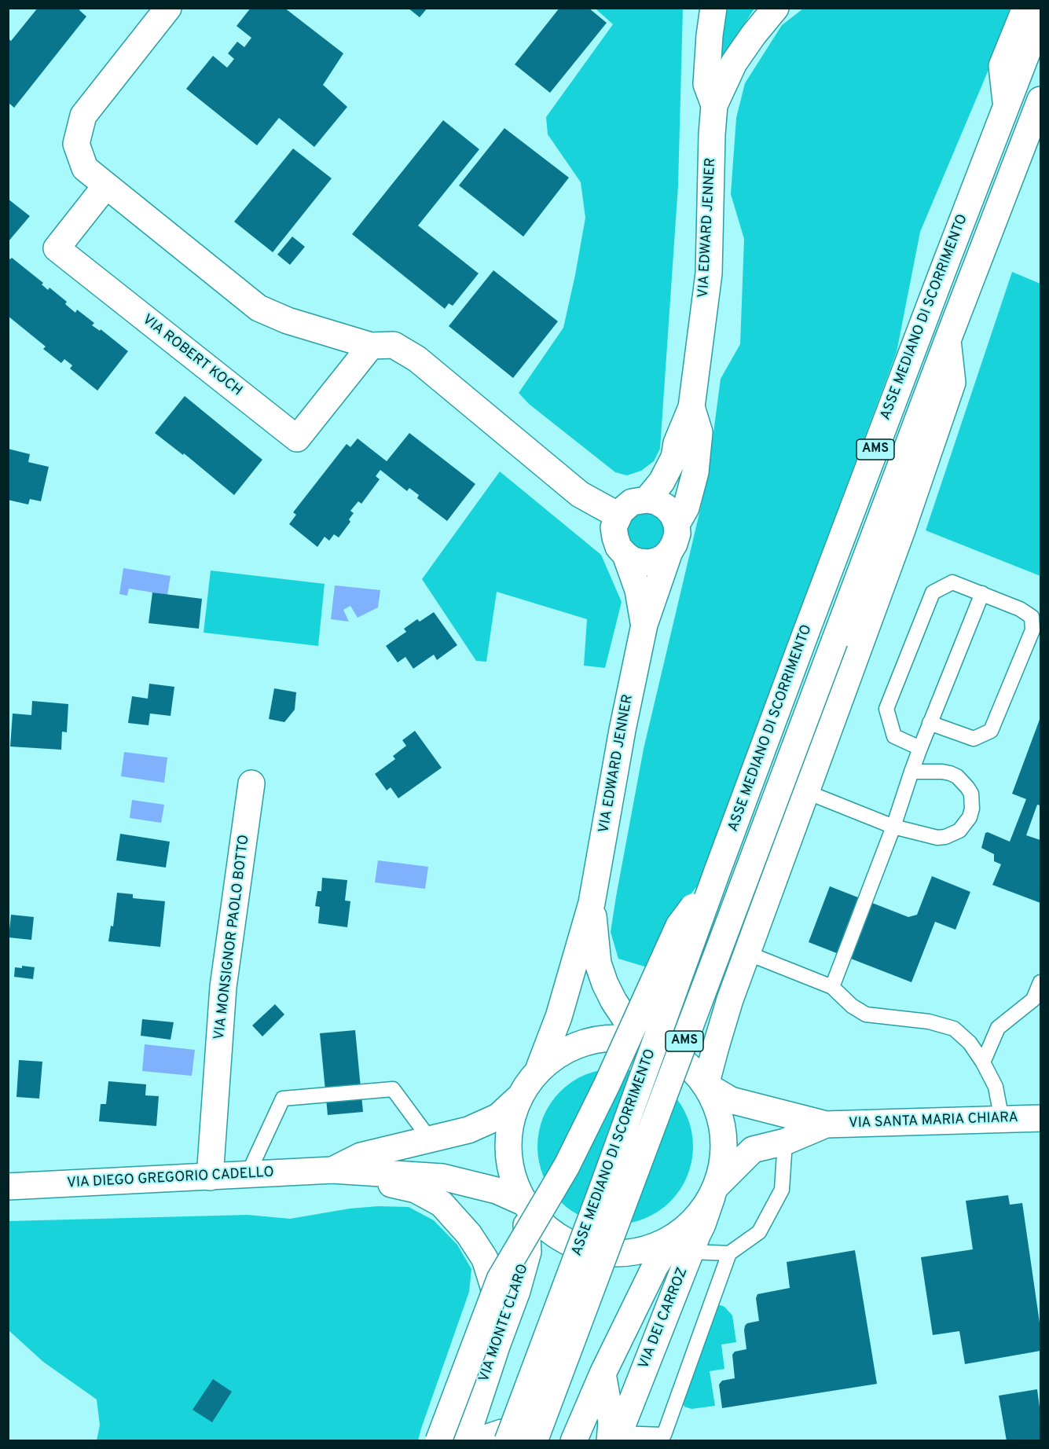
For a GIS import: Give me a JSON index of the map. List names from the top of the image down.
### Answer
{
  "streets": {
    "main road": [
      "VIA EDWARD JENNER",
      "ASSE MEDIANO DI SCORRIMENTO",
      "VIA ROBERT KOCH",
      "AMS",
      "VIA MONSIGNOR PAOLO BOTTO",
      "VIA SANTA MARIA CHIARA",
      "VIA DIEGO GREGORIO CADELLO",
      "VIA DEI CARROZ",
      "VIA MONTE CLARO"
    ]
  },
  "crossings": [
    ["VIA MONSIGNOR PAOLO BOTTO", "VIA DIEGO GREGORIO CADELLO"],
    ["VIA DIEGO GREGORIO CADELLO", "VIA MONTE CLARO"]
  ]
}
